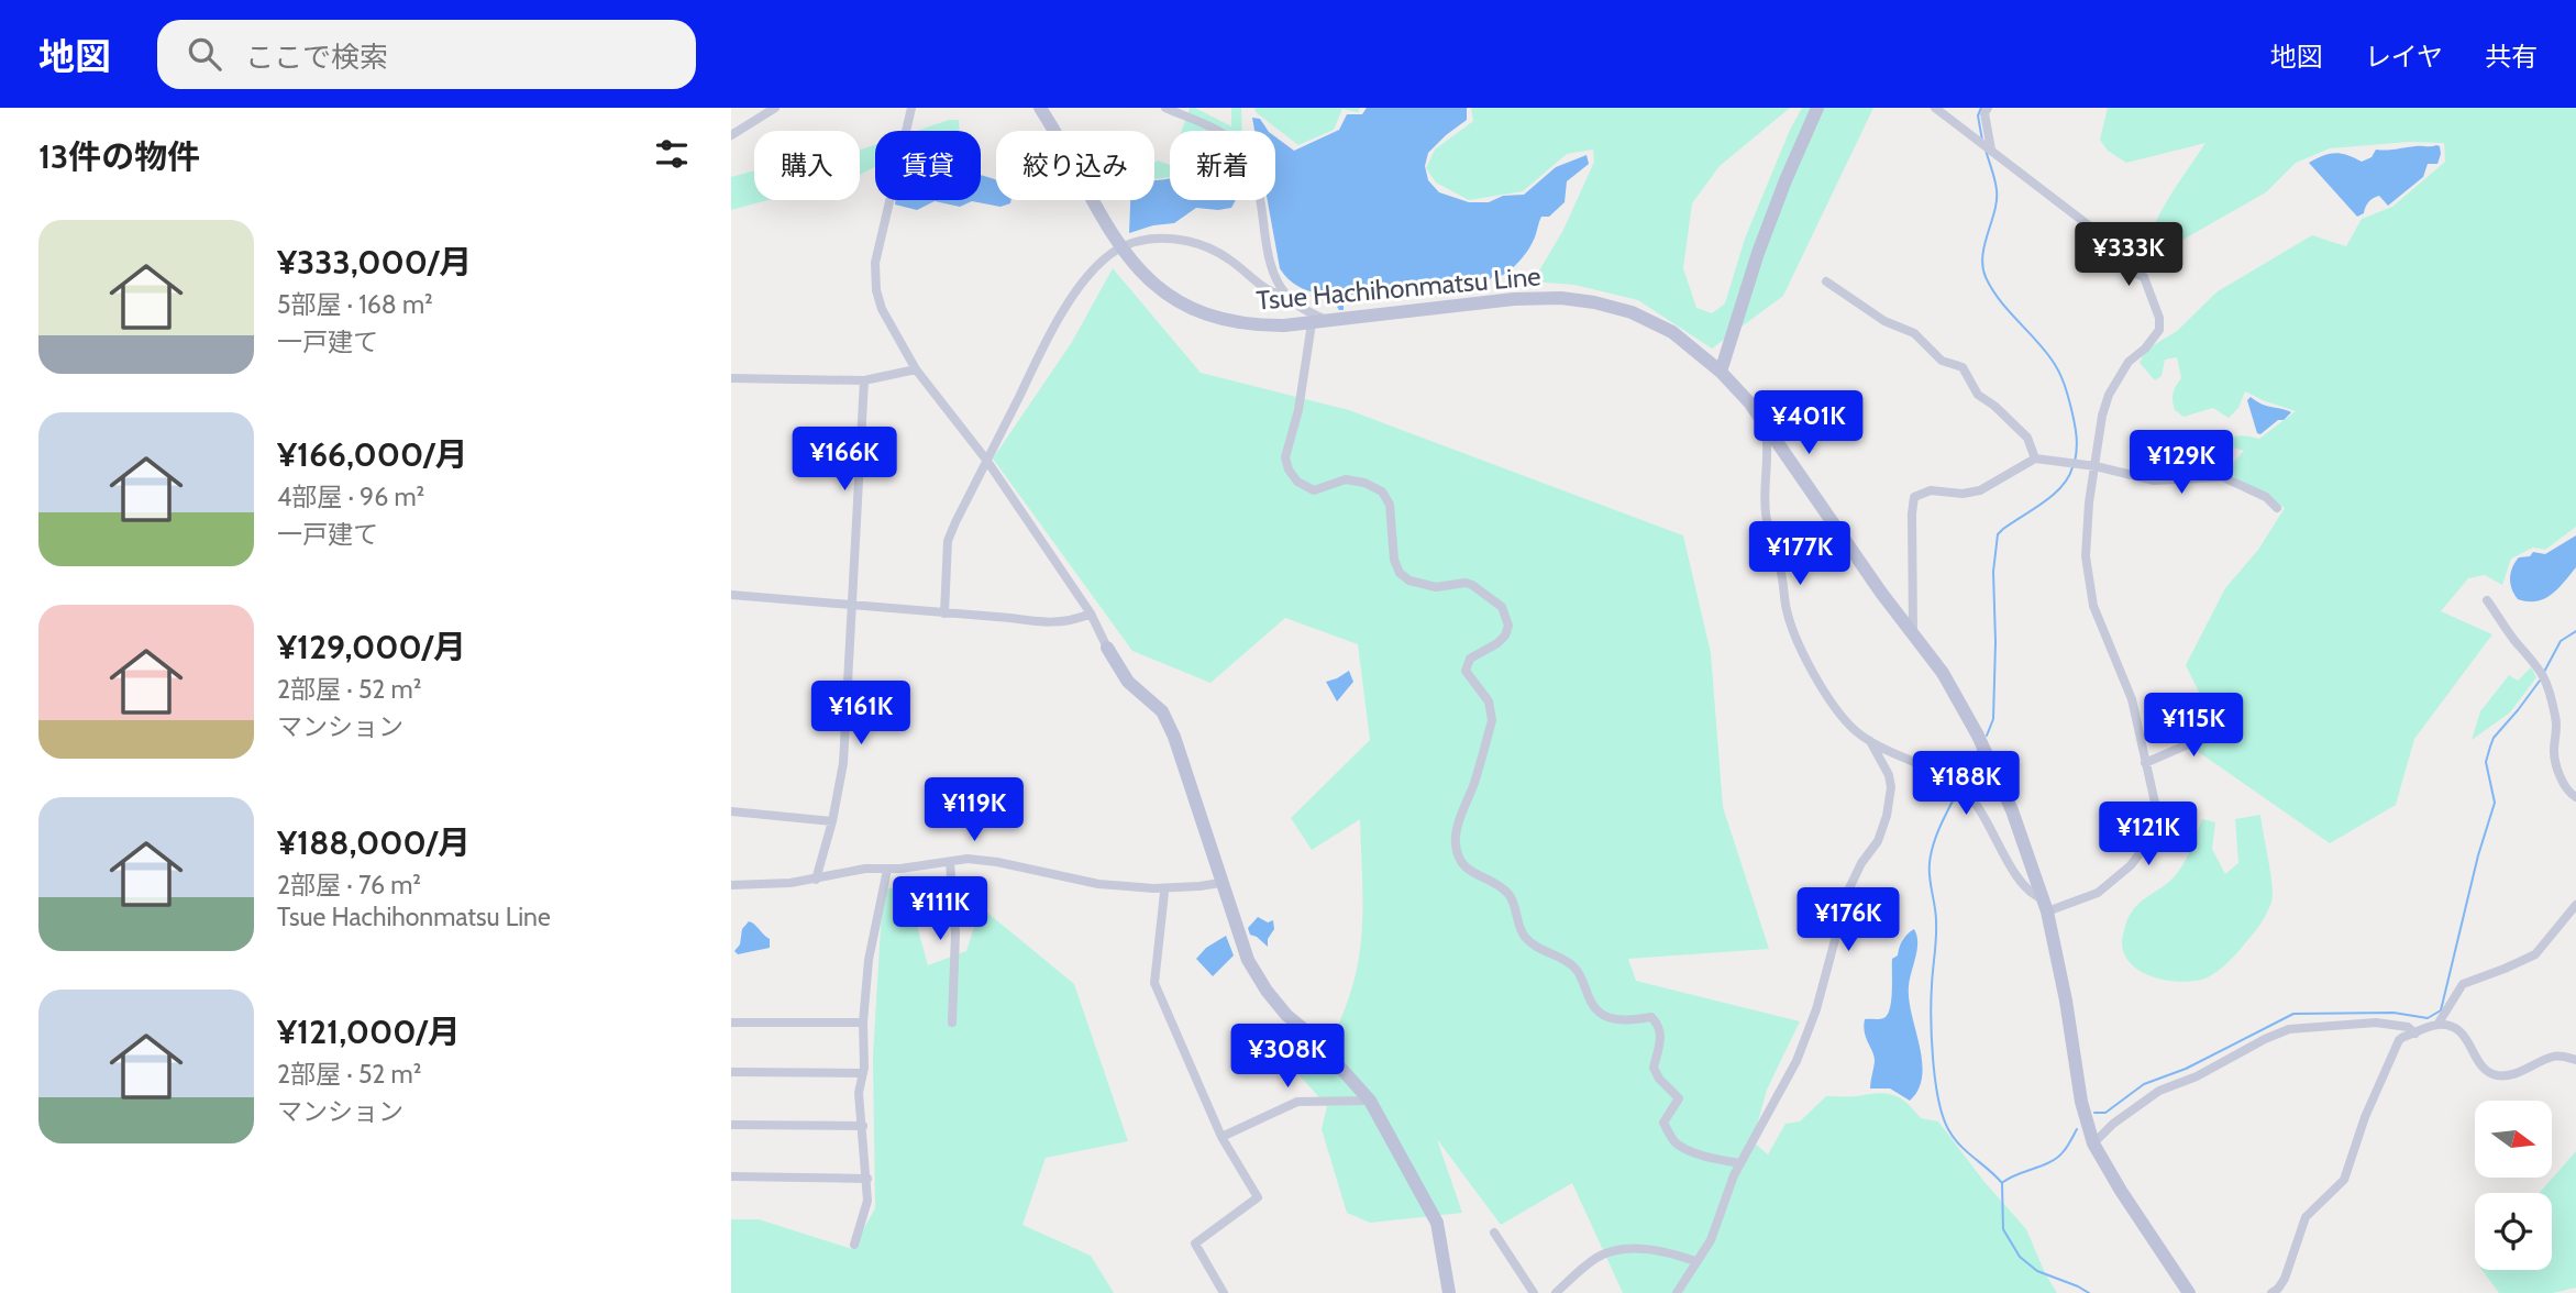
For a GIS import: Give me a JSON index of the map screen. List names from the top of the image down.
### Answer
{
  "streets": {
    "main road": ["Tsue Hachihonmatsu Line"]
  },
  "north": "right",
  "page": {
    "header": "地図",
    "search": "ここで検索",
    "nav": ["地図", "レイヤ", "共有"],
    "heading": "13件の物件",
    "chip": [
      "購入",
      "賃貸",
      "絞り込み",
      "新着"
    ],
    "list": [
      {
        "name": "¥333,000/月",
        "note": "5部屋 · 168 m² · 一戸建て"
      },
      {
        "name": "¥166,000/月",
        "note": "4部屋 · 96 m² · 一戸建て"
      },
      {
        "name": "¥129,000/月",
        "note": "2部屋 · 52 m² · マンション"
      },
      {
        "name": "¥188,000/月",
        "note": "2部屋 · 76 m² · Tsue Hachihonmatsu Line"
      },
      {
        "name": "¥121,000/月",
        "note": "2部屋 · 52 m² · マンション"
      }
    ],
    "price": [
      "¥333K",
      "¥401K",
      "¥166K",
      "¥129K",
      "¥177K",
      "¥161K",
      "¥115K",
      "¥188K",
      "¥119K",
      "¥121K",
      "¥111K",
      "¥176K",
      "¥308K"
    ]
  }
}
